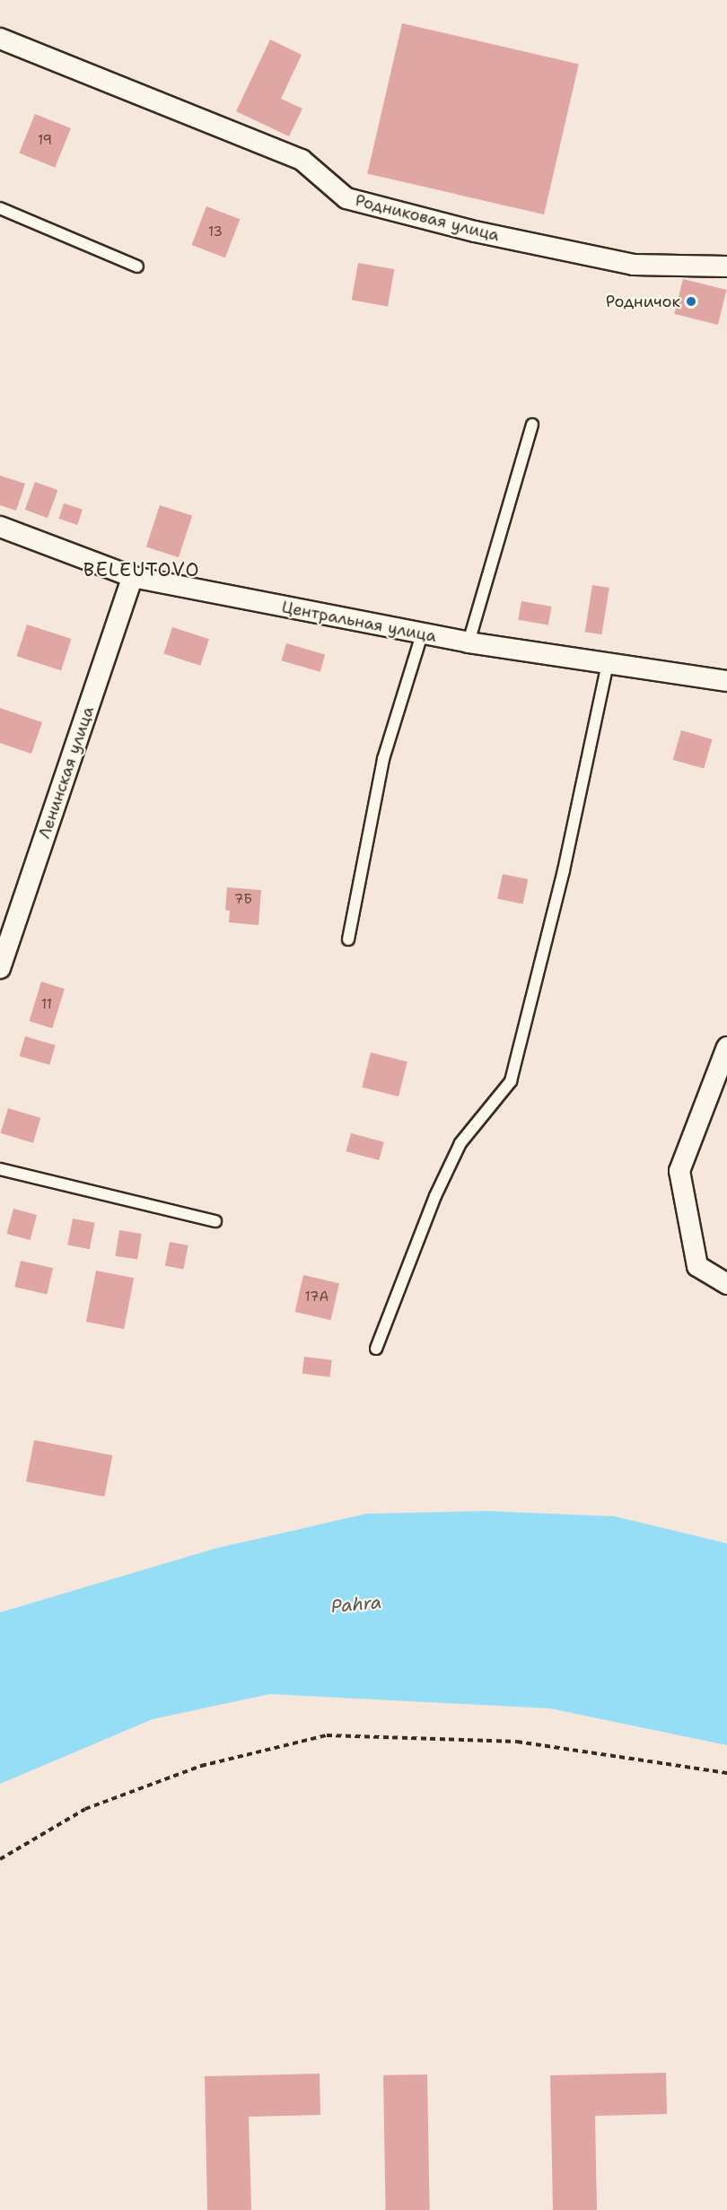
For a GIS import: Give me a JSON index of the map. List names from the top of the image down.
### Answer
{
  "streets": {
    "street": ["Родниковая улица", "Центральная улица", "Ленинская улица"]
  },
  "crossings": [
    ["Центральная улица", "Ленинская улица"]
  ],
  "districts": ["BELEUTOVO"],
  "water": ["Pahra"],
  "places": ["Родничок"],
  "house_numbers": [
    "19",
    "13",
    "7Б",
    "11",
    "17А"
  ]
}
